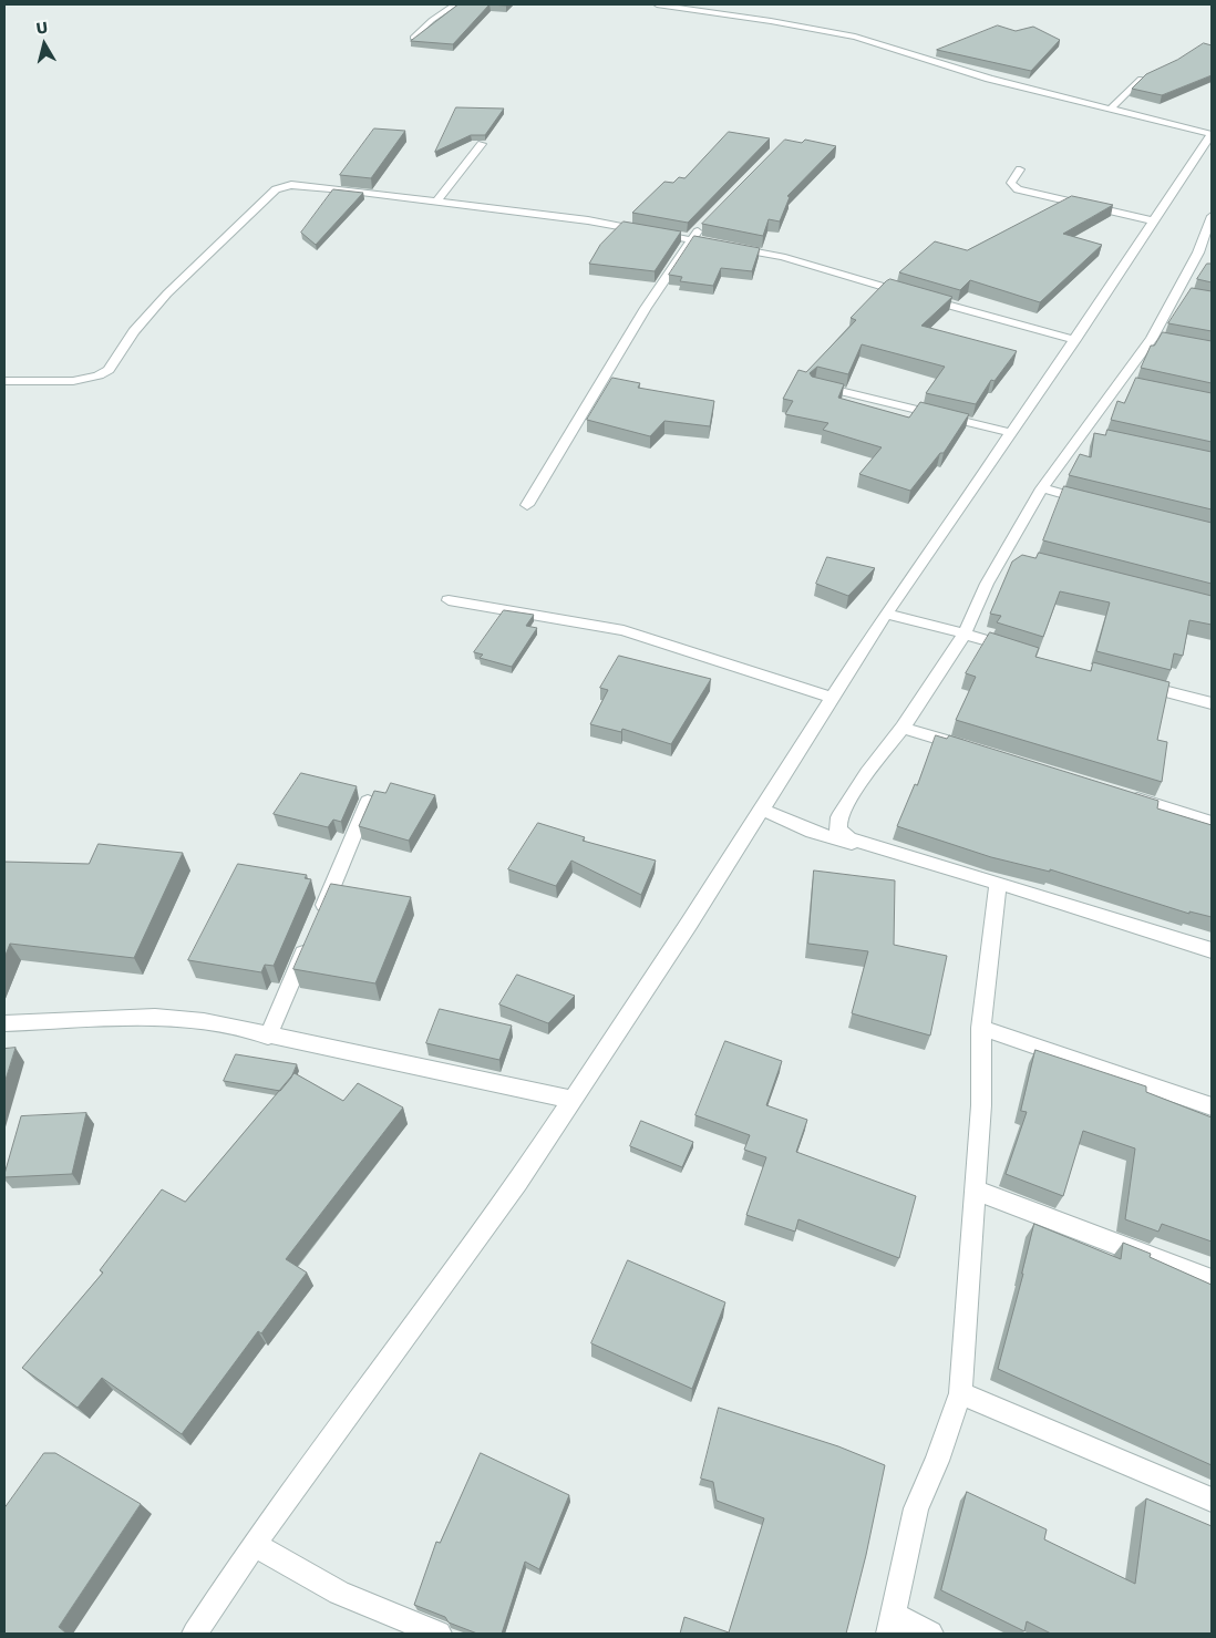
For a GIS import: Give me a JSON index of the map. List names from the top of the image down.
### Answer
{
  "north": "top"
}
